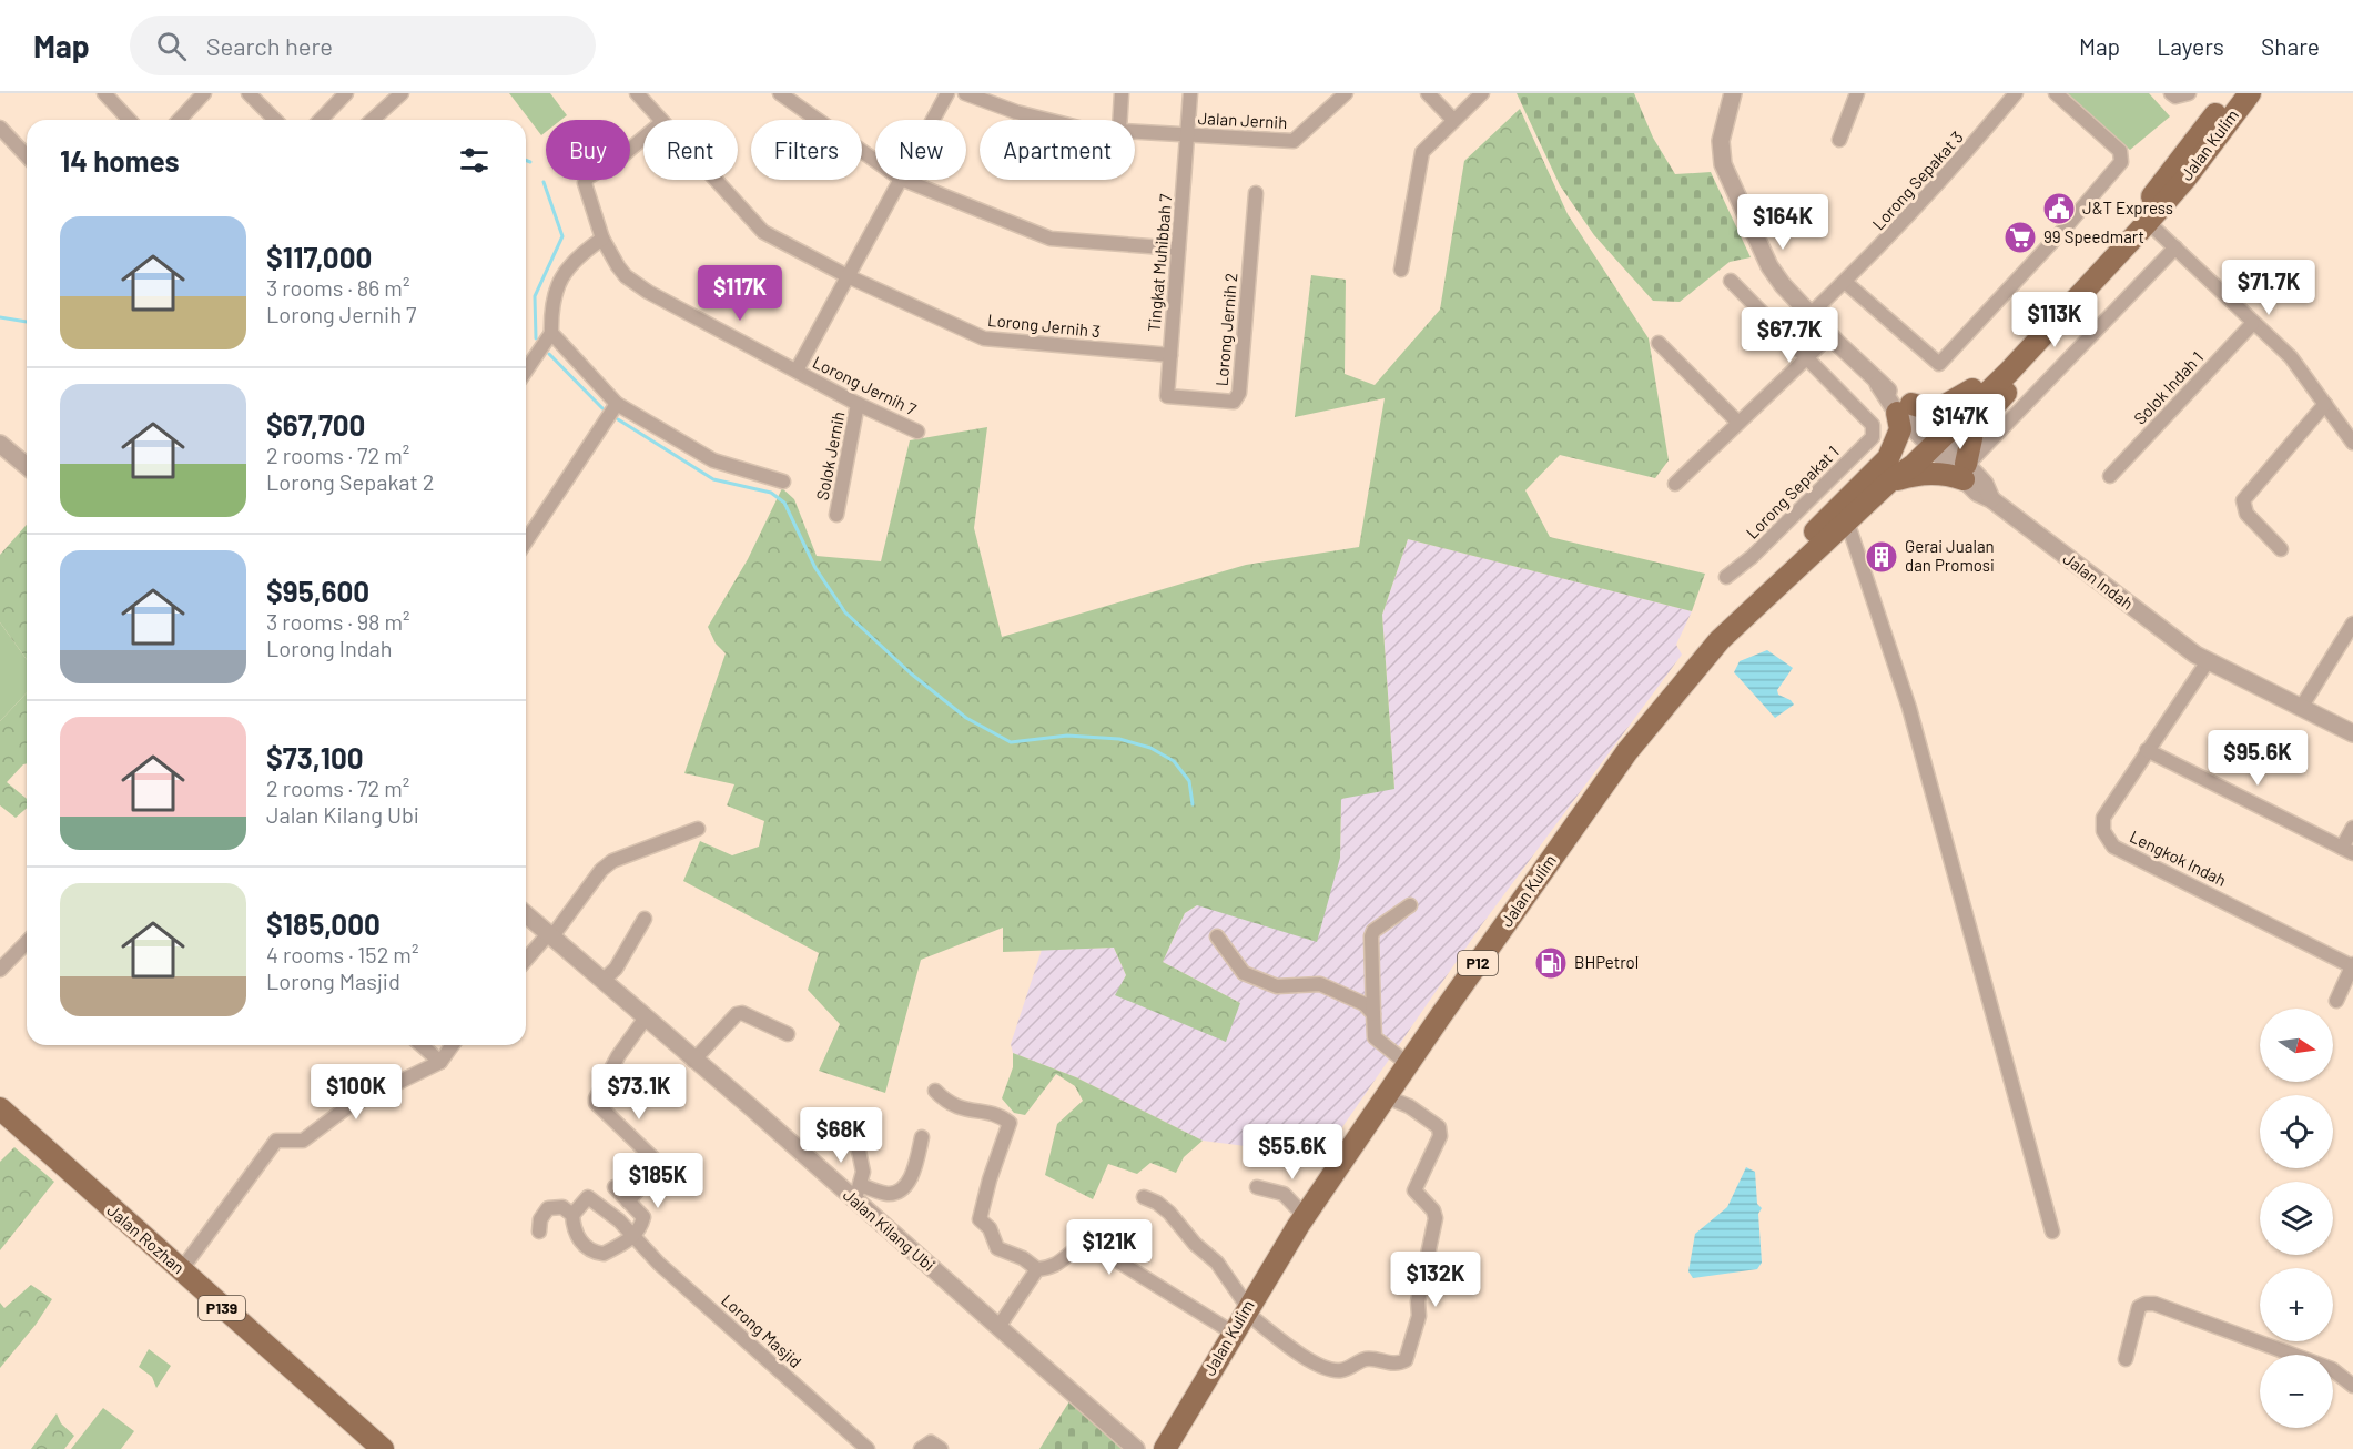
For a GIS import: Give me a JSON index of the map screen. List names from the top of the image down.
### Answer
{
  "streets": {
    "main road": [
      "Jalan Kulim",
      "P12",
      "Jalan Rozhan",
      "P139"
    ],
    "street": [
      "Jalan Jernih",
      "Lorong Sepakat 3",
      "Tingkat Muhibbah 7",
      "Lorong Jernih 3",
      "Lorong Jernih 2",
      "Lorong Jernih 7",
      "Solok Indah 1",
      "Solok Jernih",
      "Lorong Sepakat 1",
      "Jalan Indah",
      "Lengkok Indah",
      "Jalan Kilang Ubi",
      "Lorong Masjid"
    ]
  },
  "crossings": [
    ["Jalan Jernih", "Tingkat Muhibbah 7"],
    ["Jalan Kulim", "Jalan Indah"],
    ["Lorong Sepakat 3", "Jalan Indah"],
    ["Tingkat Muhibbah 7", "Lorong Jernih 3"],
    ["Tingkat Muhibbah 7", "Lorong Jernih 2"],
    ["Lorong Jernih 3", "Lorong Jernih 7"],
    ["Lorong Jernih 7", "Solok Jernih"],
    ["Jalan Indah", "Lengkok Indah"]
  ],
  "places": {
    "public building": ["J&T Express"],
    "supermarket": ["99 Speedmart"],
    "building": ["Gerai Jualan dan Promosi"],
    "fuel station": ["BHPetrol"]
  },
  "north": "right",
  "page": {
    "header": "Map",
    "search": "Search here",
    "nav": ["Map", "Layers", "Share"],
    "chip": [
      "Buy",
      "Rent",
      "Filters",
      "New",
      "Apartment"
    ],
    "heading": "14 homes",
    "price": [
      "$164K",
      "$71.7K",
      "$117K",
      "$113K",
      "$67.7K",
      "$147K",
      "$95.6K",
      "$100K",
      "$73.1K",
      "$68K",
      "$55.6K",
      "$185K",
      "$121K",
      "$132K"
    ],
    "list": [
      {
        "name": "$117,000",
        "note": "3 rooms · 86 m² · Lorong Jernih 7"
      },
      {
        "name": "$67,700",
        "note": "2 rooms · 72 m² · Lorong Sepakat 2"
      },
      {
        "name": "$95,600",
        "note": "3 rooms · 98 m² · Lorong Indah"
      },
      {
        "name": "$73,100",
        "note": "2 rooms · 72 m² · Jalan Kilang Ubi"
      },
      {
        "name": "$185,000",
        "note": "4 rooms · 152 m² · Lorong Masjid"
      }
    ],
    "map_buttons": ["+", "−"]
  }
}
